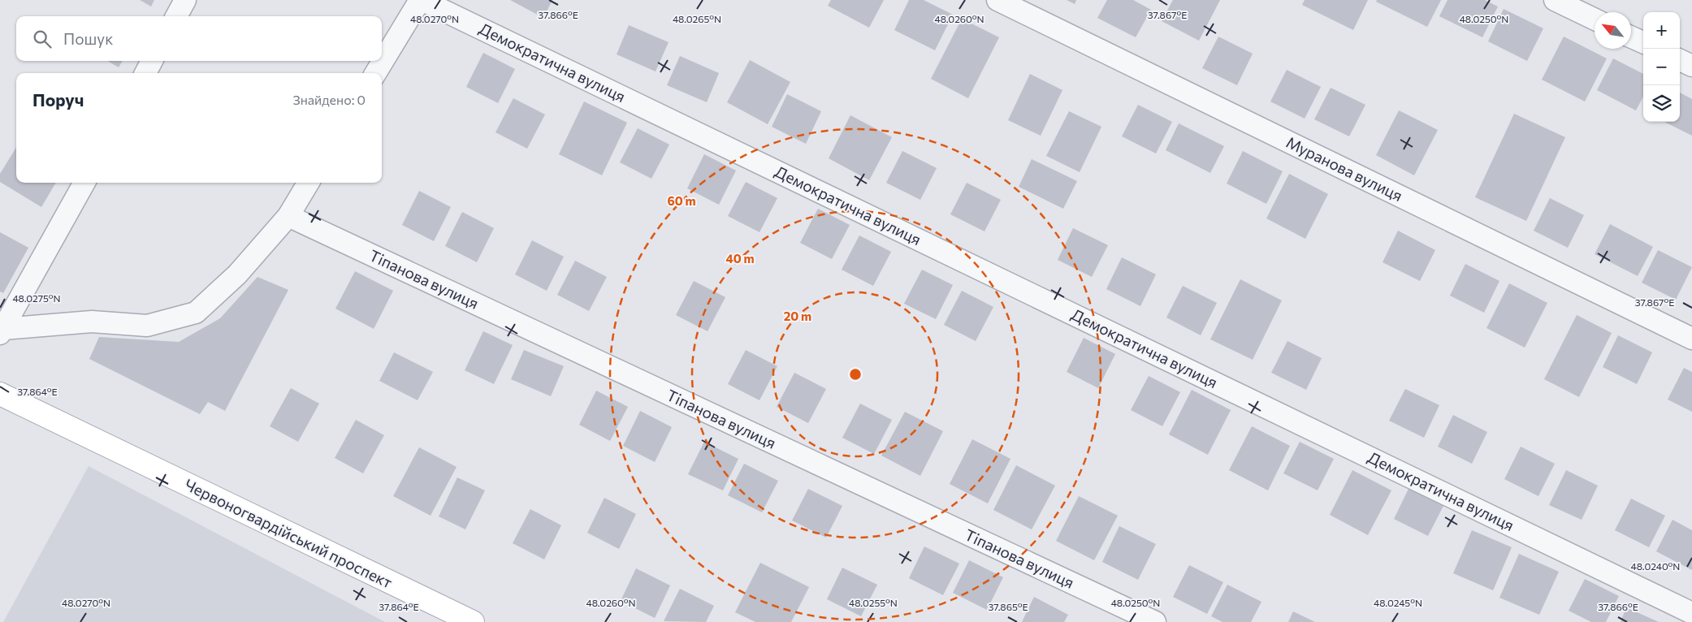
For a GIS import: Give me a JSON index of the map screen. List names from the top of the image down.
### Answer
{
  "streets": {
    "main road": ["Червоногвардійський проспект"],
    "street": ["Демократична вулиця", "Муранова вулиця", "Тіпанова вулиця"]
  },
  "north": "top left",
  "page": {
    "map_buttons": ["+", "−"],
    "search": "Пошук",
    "heading": ["Поруч", "Знайдено: 0"]
  },
  "coordinates": [
    "37.867°E",
    "37.866°E",
    "48.0270°N",
    "48.0265°N",
    "48.0260°N",
    "48.0250°N",
    "48.0275°N",
    "37.864°E",
    "48.0240°N",
    "48.0255°N",
    "48.0245°N",
    "37.865°E"
  ],
  "rings": ["60 m", "40 m", "20 m"]
}
